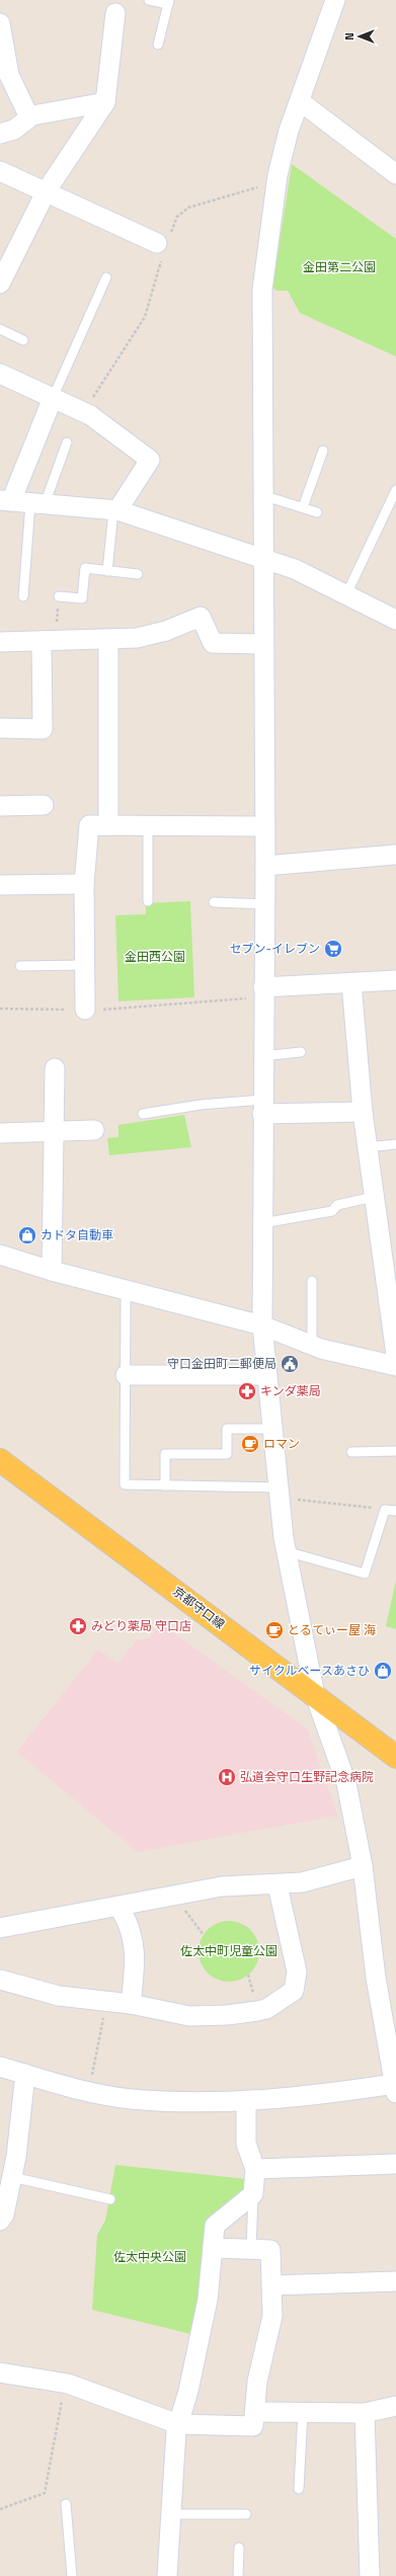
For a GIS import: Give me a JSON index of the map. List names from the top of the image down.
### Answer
{
  "streets": {
    "main road": ["京都守口線"]
  },
  "parks": [
    "金田第二公園",
    "金田西公園",
    "佐太中町児童公園",
    "佐太中央公園"
  ],
  "places": {
    "supermarket": ["セブン-イレブン"],
    "shop": ["カドタ自動車", "サイクルベースあさひ"],
    "public building": ["守口金田町二郵便局"],
    "pharmacy": ["キンダ薬局", "みどり薬局 守口店"],
    "cafe": ["ロマン", "とるてぃー屋 海"],
    "hospital": ["弘道会守口生野記念病院"]
  },
  "north": "left"
}
